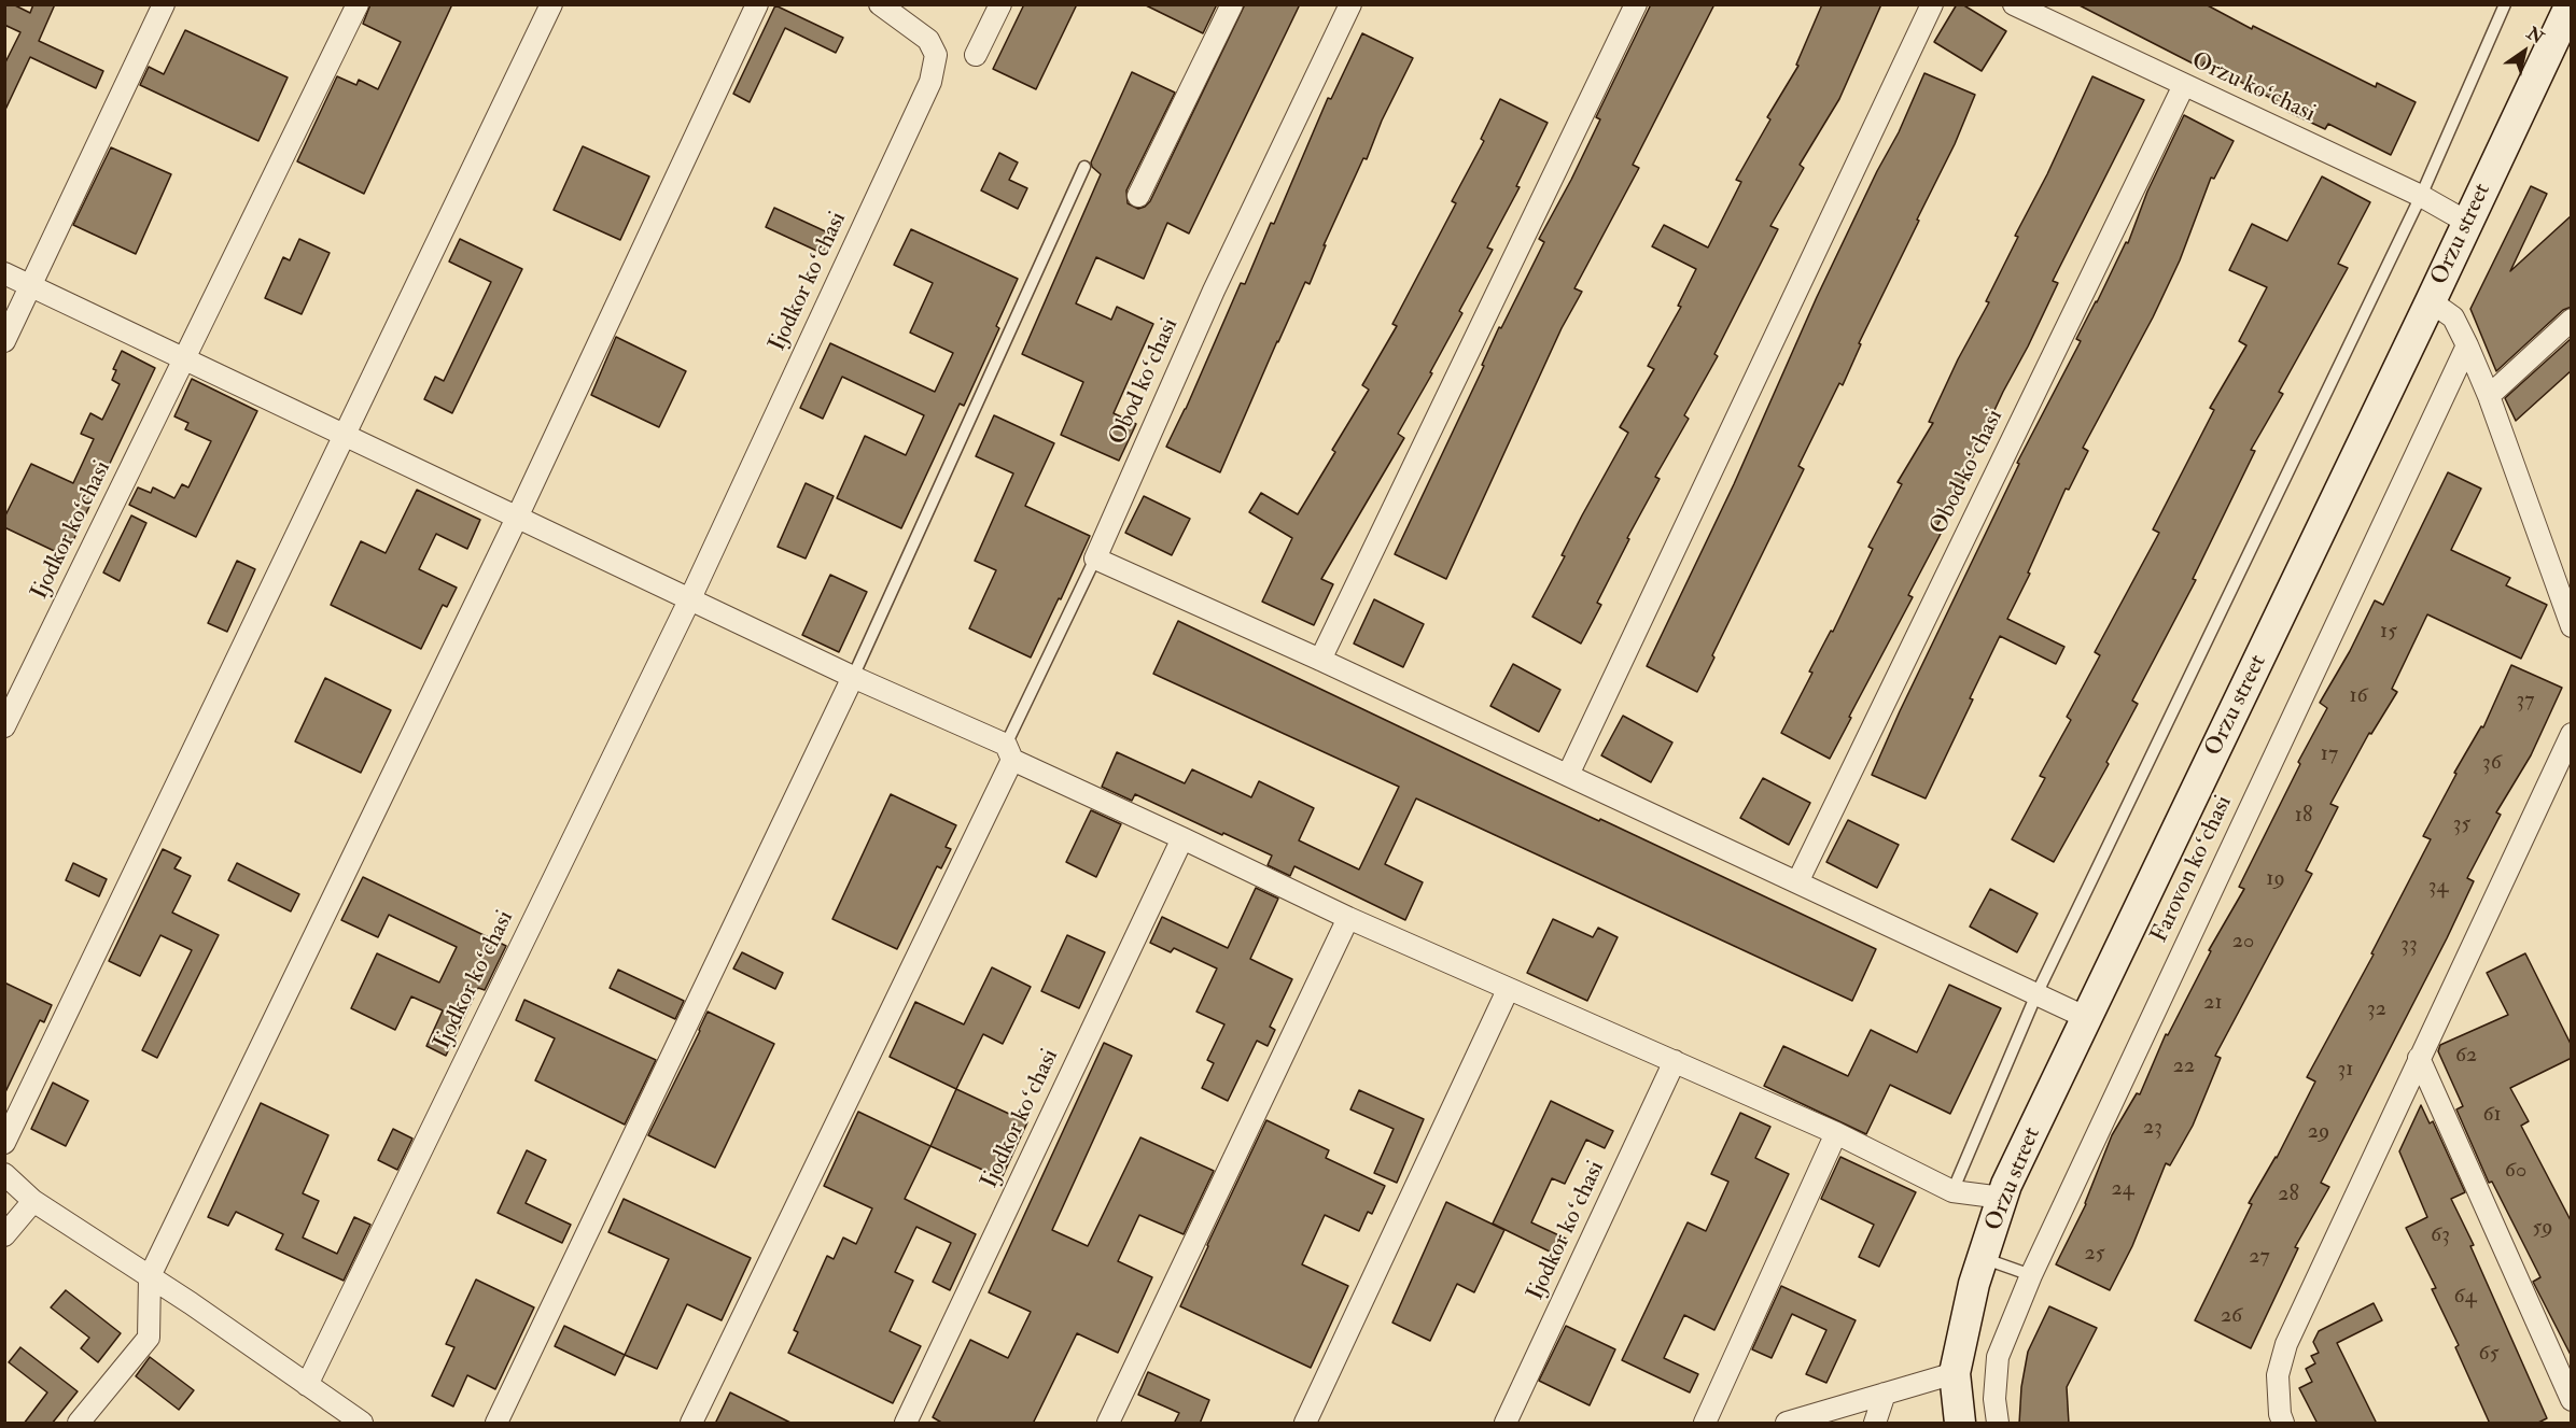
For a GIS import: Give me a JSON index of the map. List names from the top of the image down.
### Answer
{
  "streets": {
    "main road": ["Orzu street"],
    "street": [
      "Orzu koʻchasi",
      "Ijodkor koʻchasi",
      "Obod koʻchasi",
      "Farovon koʻchasi"
    ]
  },
  "crossings": [
    ["Orzu koʻchasi", "Orzu street"],
    ["Orzu koʻchasi", "Obod koʻchasi"]
  ],
  "house_numbers": [
    "15",
    "16",
    "37",
    "17",
    "36",
    "18",
    "35",
    "19",
    "34",
    "20",
    "33",
    "21",
    "32",
    "62",
    "22",
    "31",
    "61",
    "23",
    "29",
    "60",
    "24",
    "28",
    "59",
    "63",
    "25",
    "27",
    "64",
    "26",
    "65"
  ],
  "north": "top right"
}
